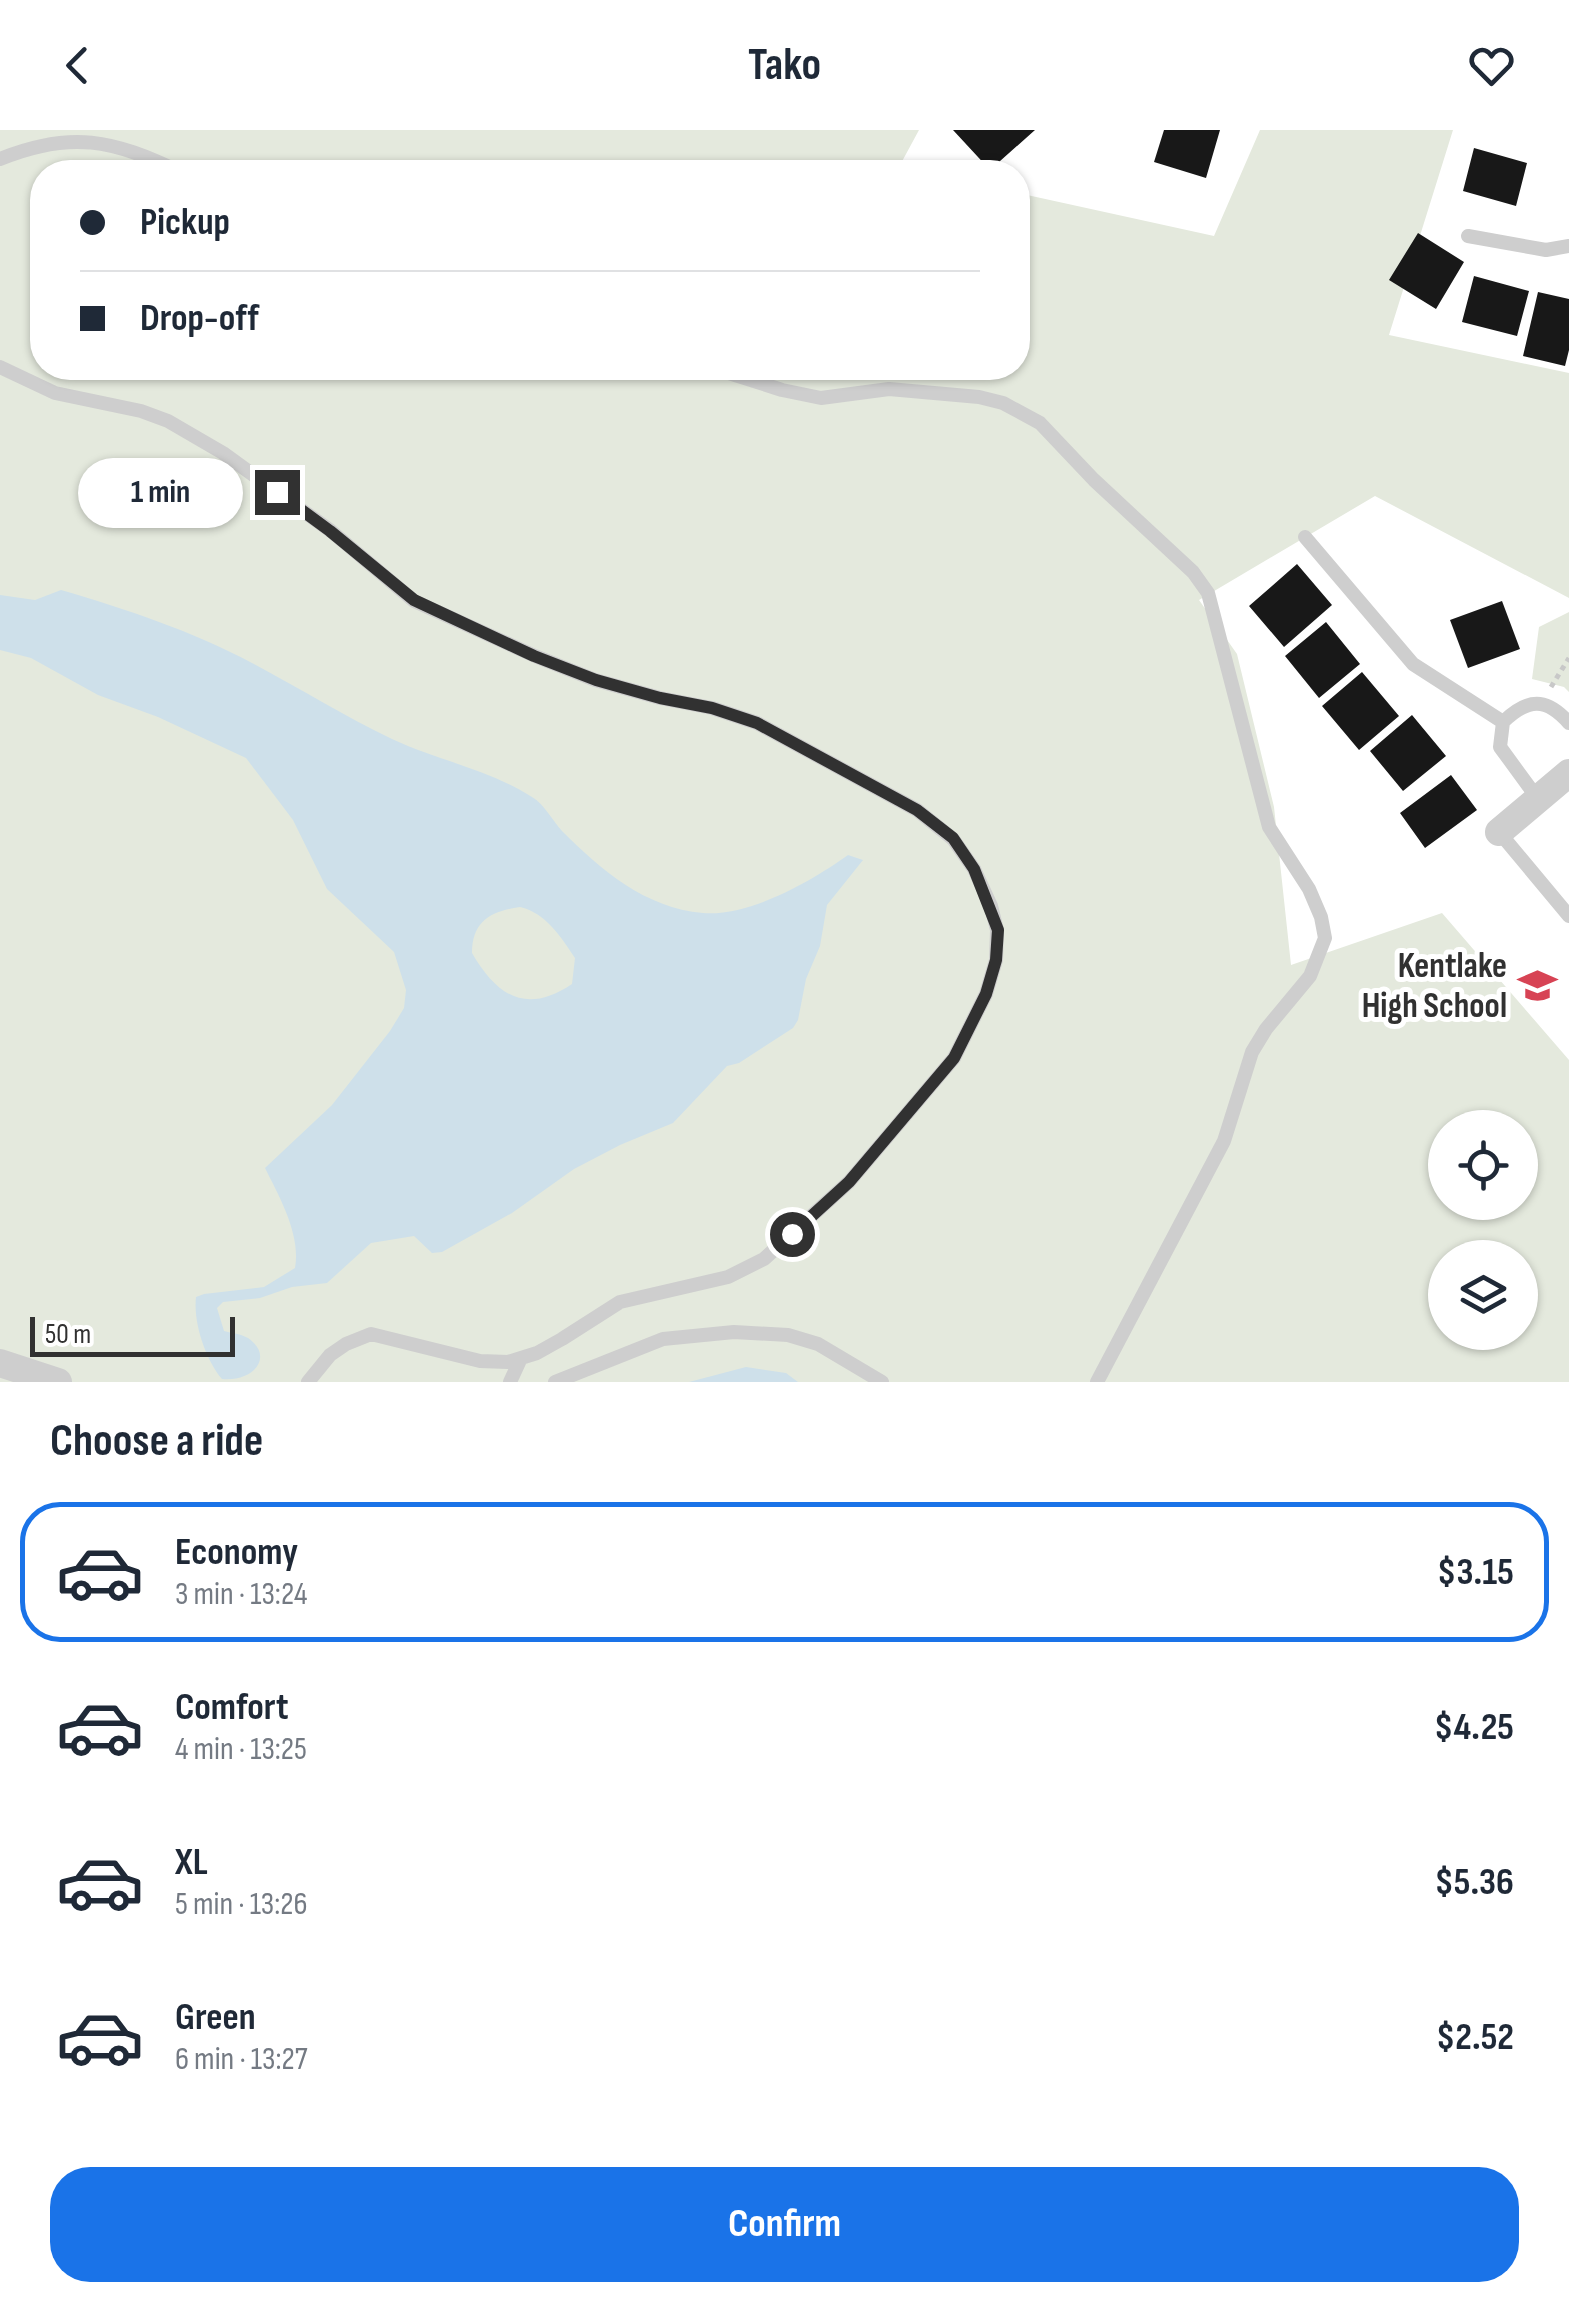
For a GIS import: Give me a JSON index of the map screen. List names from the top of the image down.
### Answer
{
  "places": {
    "school or university": ["Kentlake High School"]
  },
  "scale_bar": "50 m",
  "page": {
    "header": "Tako",
    "banner": ["Pickup", "Drop-off"],
    "bubble": "1 min",
    "scale": "50 m",
    "heading": "Choose a ride",
    "list": [
      {
        "name": "Economy",
        "note": "3 min · 13:24",
        "value": "$3.15"
      },
      {
        "name": "Comfort",
        "note": "4 min · 13:25",
        "value": "$4.25"
      },
      {
        "name": "XL",
        "note": "5 min · 13:26",
        "value": "$5.36"
      },
      {
        "name": "Green",
        "note": "6 min · 13:27",
        "value": "$2.52"
      }
    ],
    "buttons": "Confirm"
  }
}
